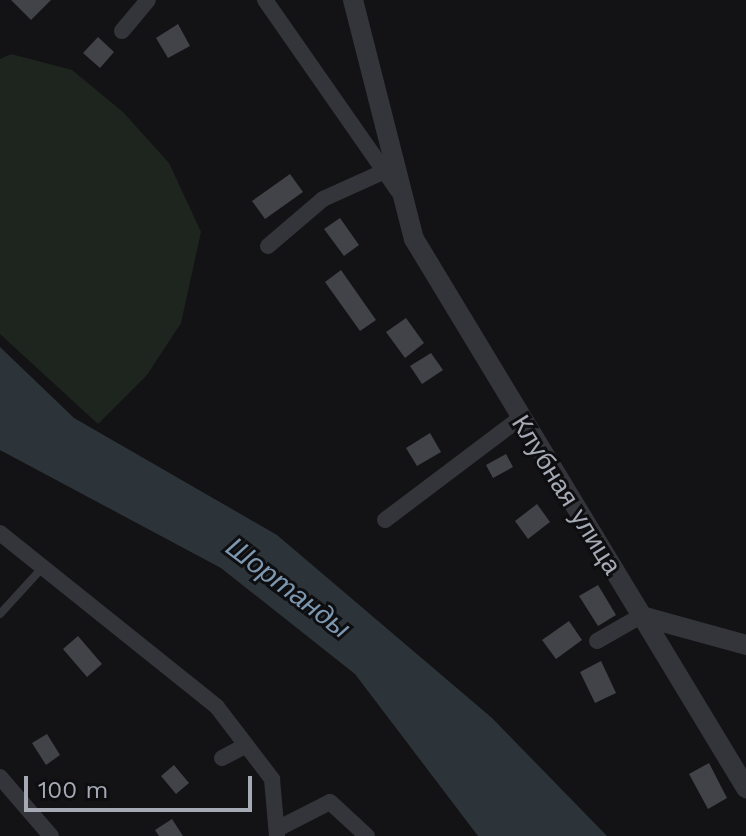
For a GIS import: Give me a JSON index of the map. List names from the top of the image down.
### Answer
{
  "streets": {
    "street": ["Клубная улица"]
  },
  "water": ["Шортанды"],
  "scale_bar": "100 m"
}
